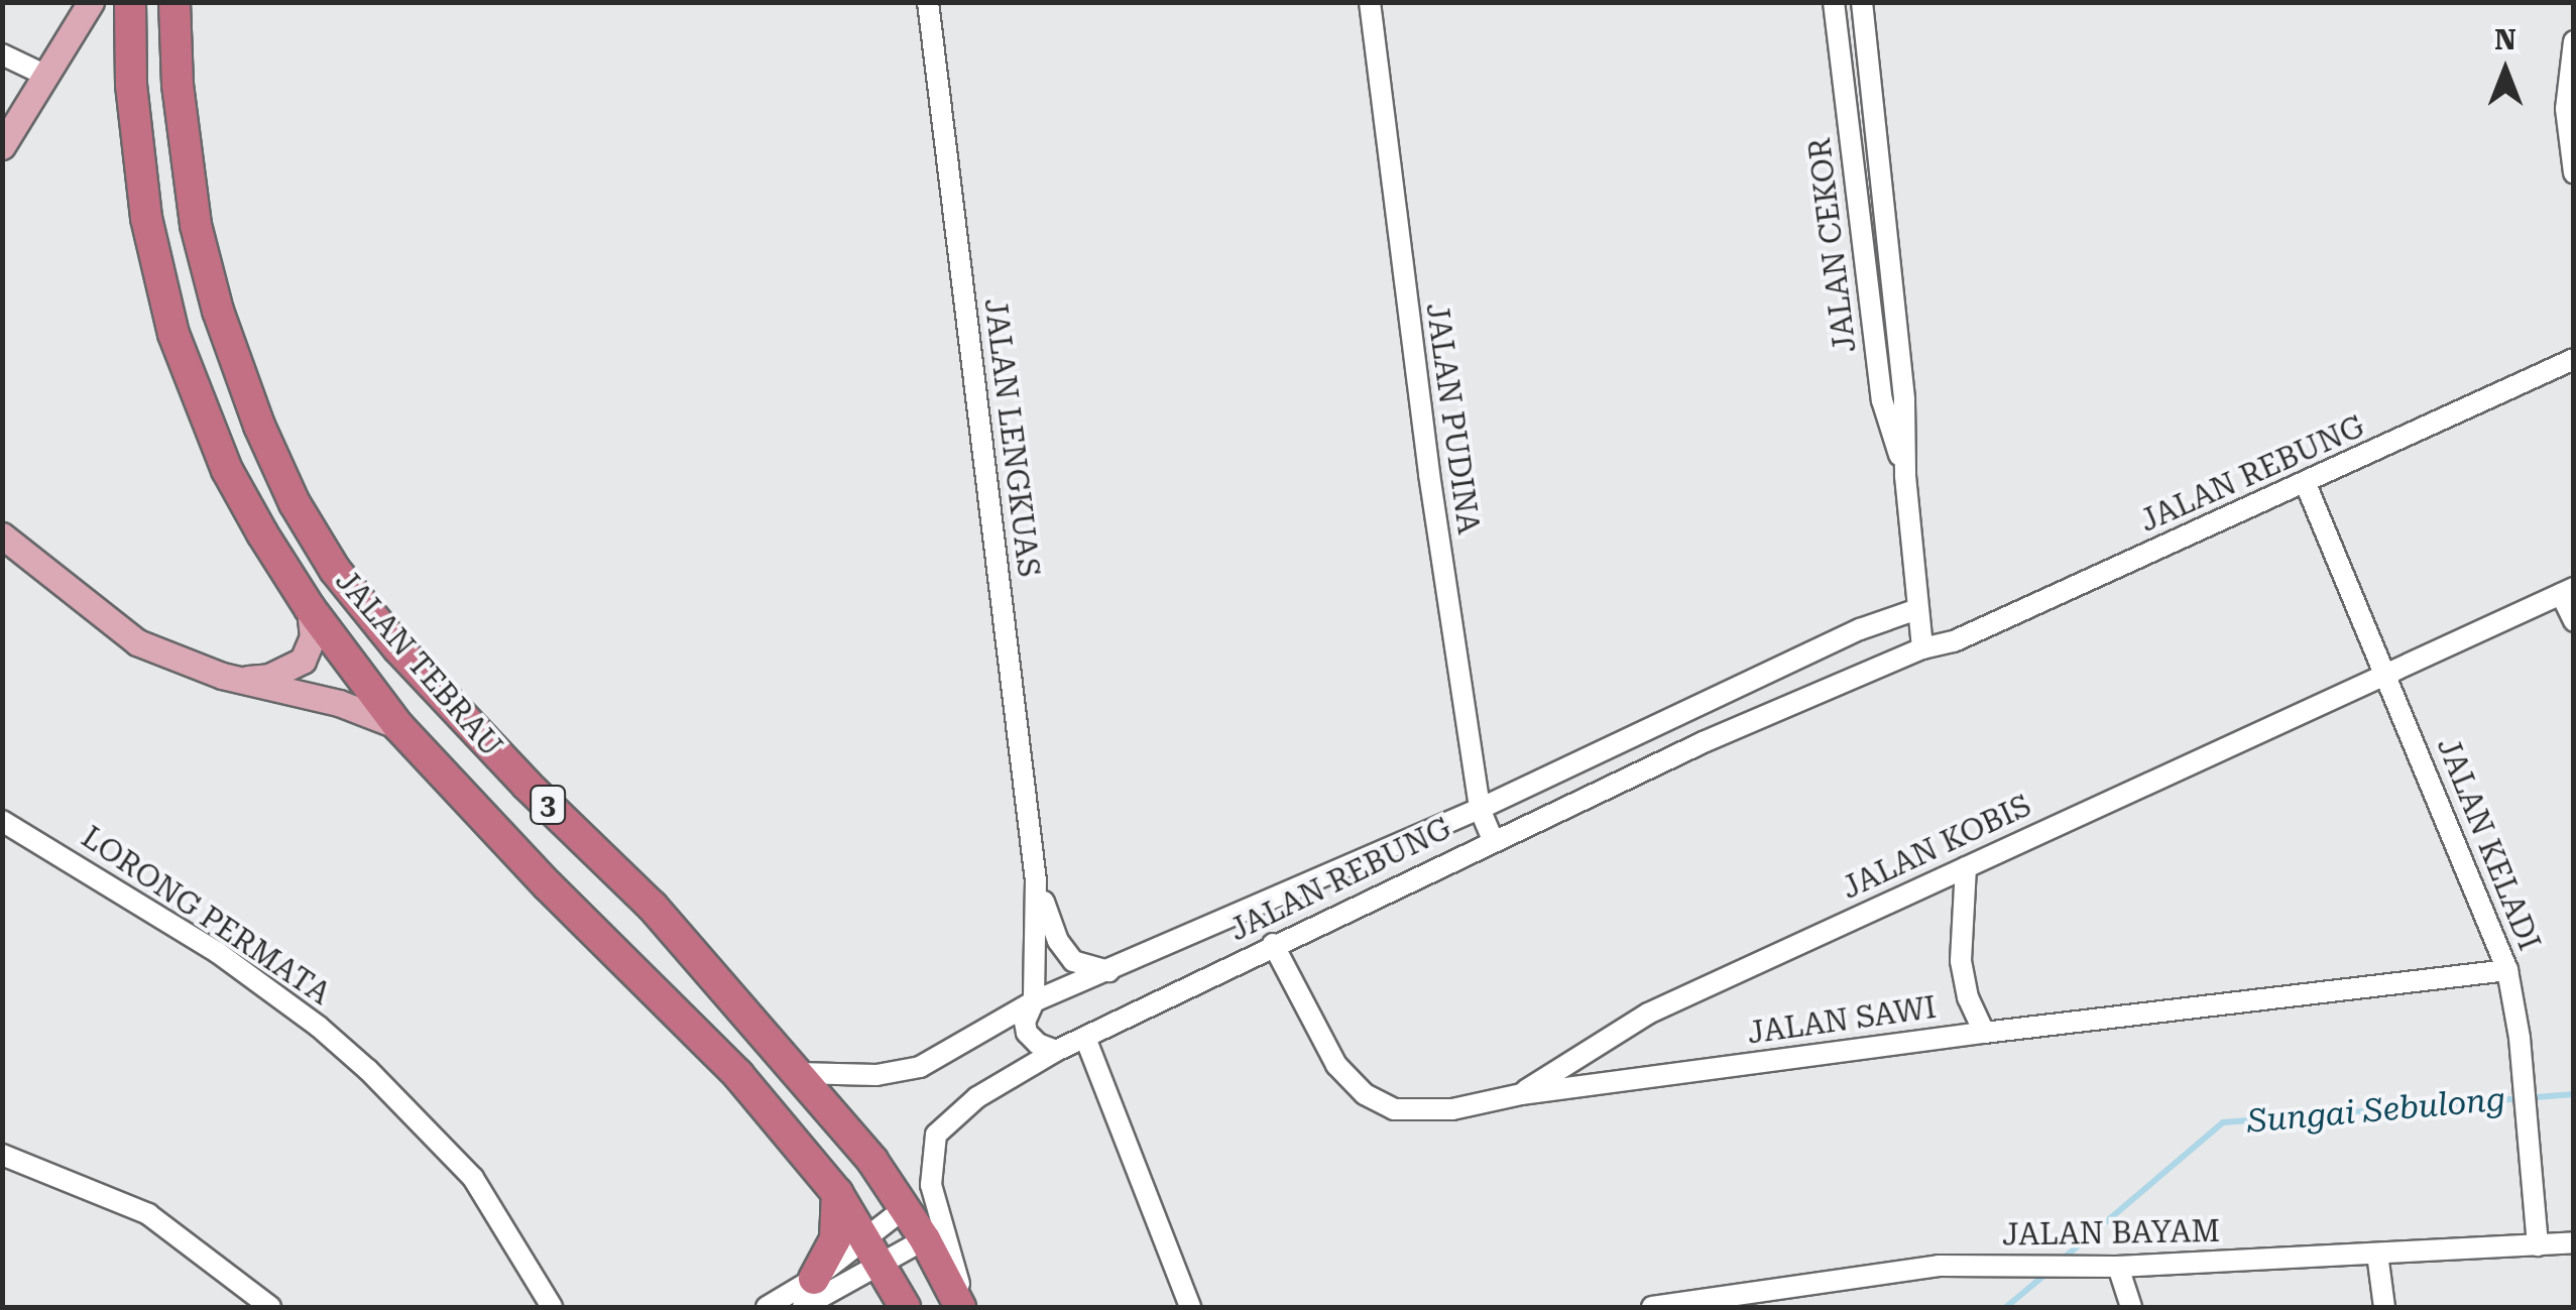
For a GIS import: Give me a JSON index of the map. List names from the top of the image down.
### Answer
{
  "streets": {
    "highway": ["JALAN TEBRAU", "3"],
    "street": [
      "JALAN CEKOR",
      "JALAN PUDINA",
      "JALAN LENGKUAS",
      "JALAN REBUNG",
      "JALAN KELADI",
      "JALAN KOBIS",
      "LORONG PERMATA",
      "JALAN SAWI",
      "JALAN BAYAM"
    ]
  },
  "crossings": [
    ["JALAN CEKOR", "JALAN REBUNG"],
    ["JALAN PUDINA", "JALAN REBUNG"],
    ["JALAN LENGKUAS", "JALAN REBUNG"],
    ["JALAN REBUNG", "JALAN TEBRAU"],
    ["JALAN REBUNG", "JALAN KELADI"],
    ["JALAN REBUNG", "JALAN SAWI"],
    ["JALAN KELADI", "JALAN KOBIS"],
    ["JALAN KELADI", "JALAN SAWI"],
    ["JALAN KELADI", "JALAN BAYAM"],
    ["JALAN KOBIS", "JALAN SAWI"]
  ],
  "water": ["Sungai Sebulong"],
  "north": "top"
}
